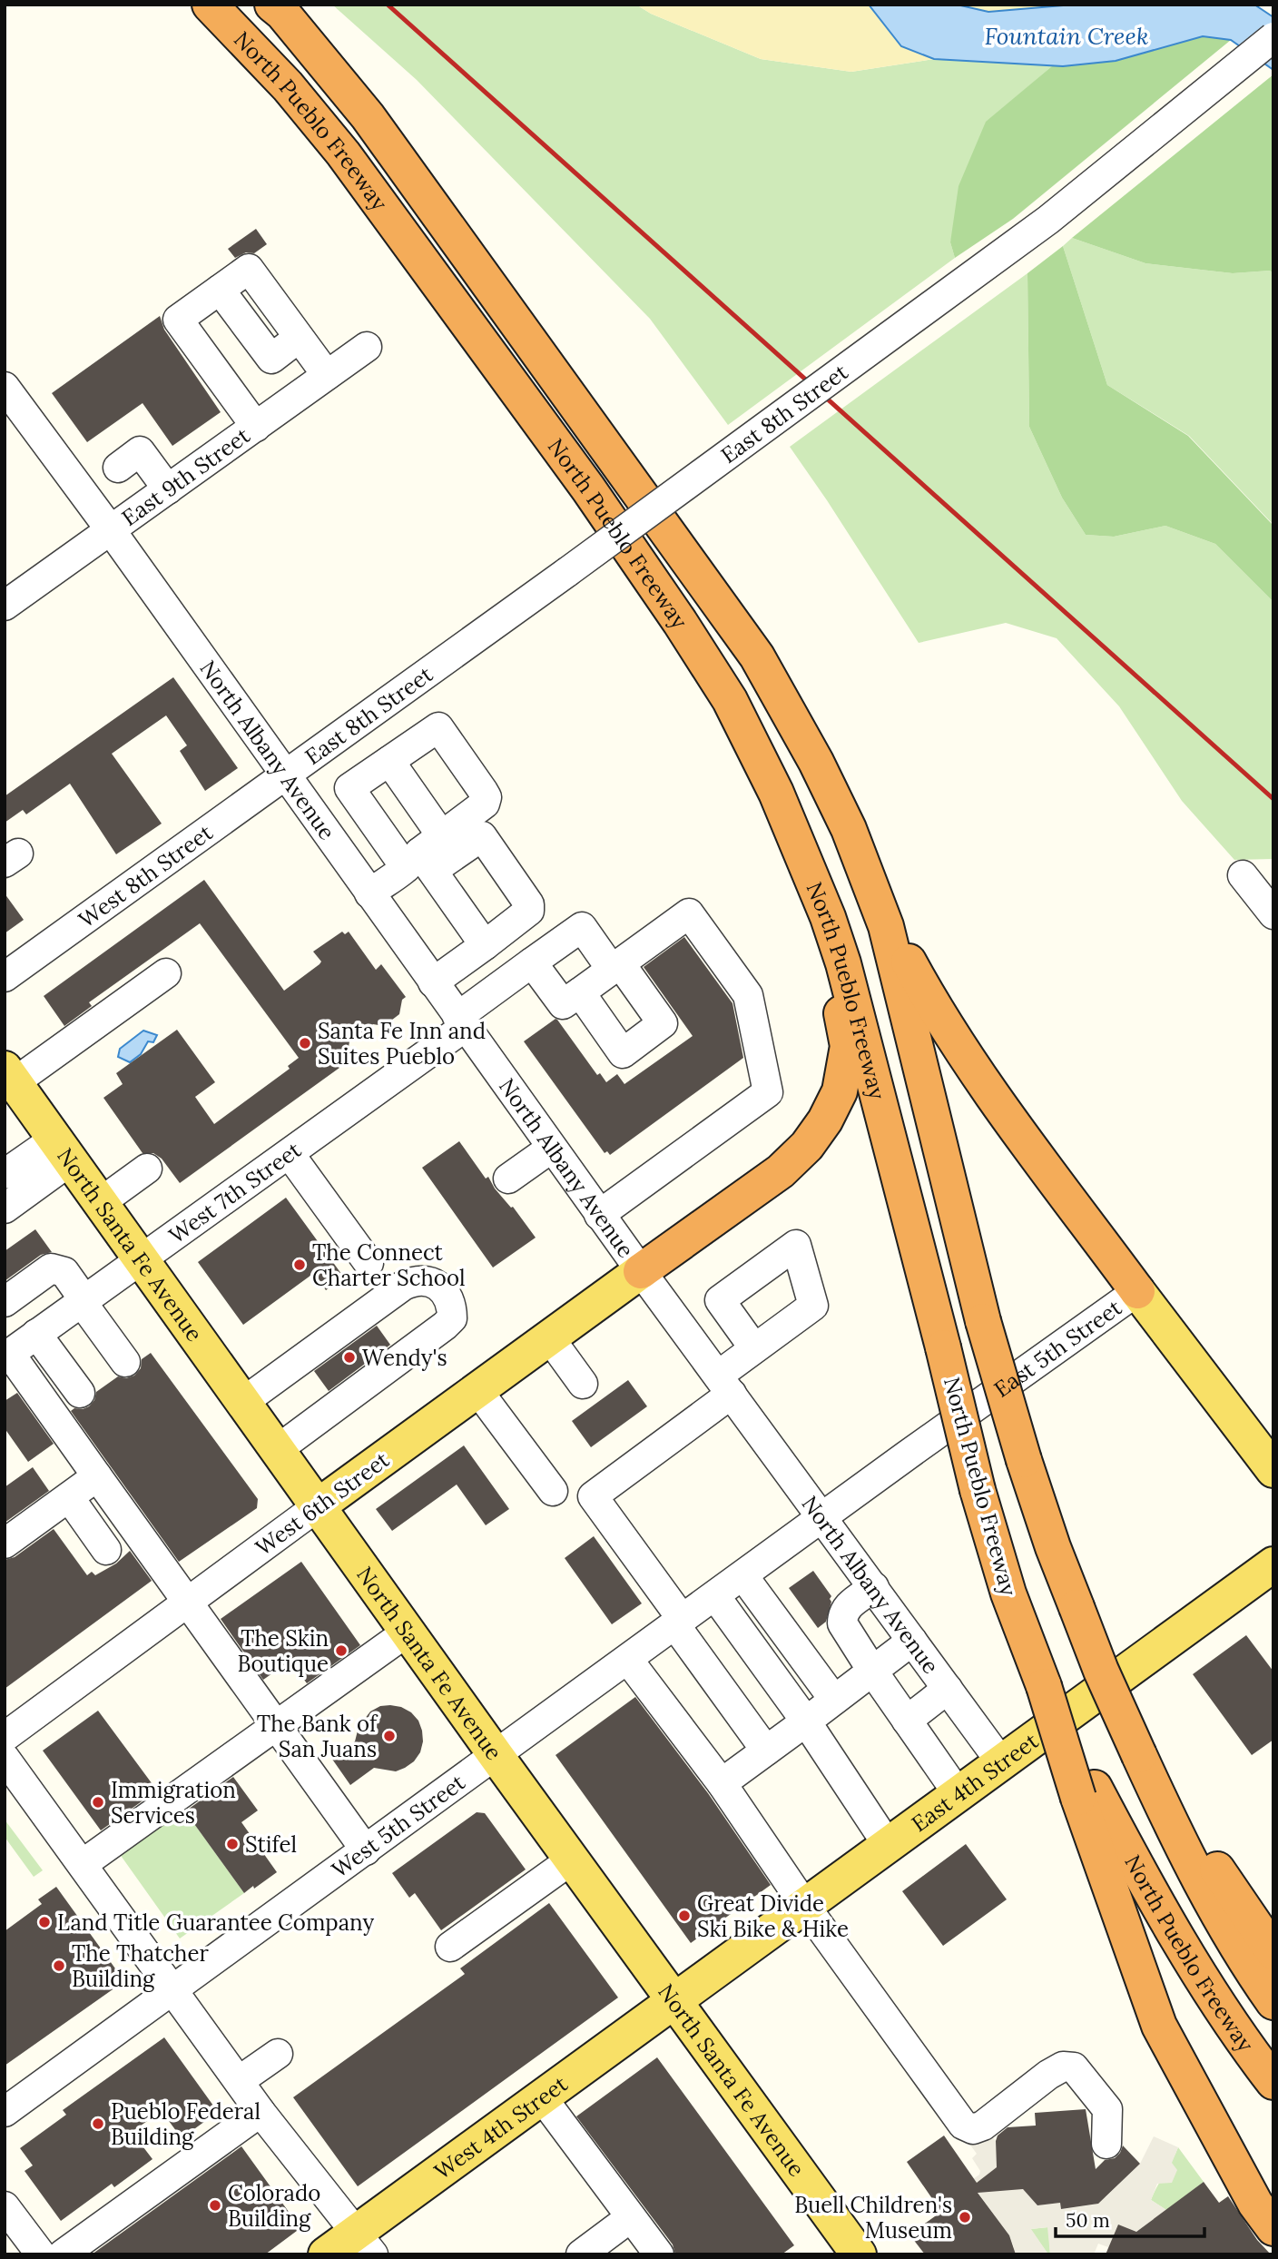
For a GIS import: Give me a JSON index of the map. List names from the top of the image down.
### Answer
{
  "streets": {
    "highway": ["North Pueblo Freeway"],
    "main road": [
      "North Santa Fe Avenue",
      "West 6th Street",
      "East 4th Street",
      "West 4th Street"
    ],
    "street": [
      "East 8th Street",
      "East 9th Street",
      "North Albany Avenue",
      "West 8th Street",
      "West 7th Street",
      "East 5th Street",
      "West 5th Street"
    ]
  },
  "crossings": [
    ["East 8th Street", "North Albany Avenue"],
    ["East 8th Street", "West 8th Street"],
    ["East 9th Street", "North Albany Avenue"],
    ["North Albany Avenue", "West 8th Street"],
    ["North Albany Avenue", "West 7th Street"],
    ["North Albany Avenue", "East 5th Street"],
    ["North Albany Avenue", "West 6th Street"],
    ["North Albany Avenue", "East 4th Street"],
    ["North Albany Avenue", "West 5th Street"],
    ["West 7th Street", "North Santa Fe Avenue"],
    ["North Santa Fe Avenue", "West 6th Street"],
    ["North Santa Fe Avenue", "East 4th Street"],
    ["North Santa Fe Avenue", "West 5th Street"],
    ["North Santa Fe Avenue", "West 4th Street"],
    ["East 5th Street", "West 5th Street"],
    ["East 4th Street", "West 4th Street"]
  ],
  "water": ["Fountain Creek"],
  "places": [
    "Santa Fe Inn and Suites Pueblo",
    "The Connect Charter School",
    "Wendy's",
    "The Skin Boutique",
    "The Bank of San Juans",
    "Immigration Services",
    "Stifel",
    "Great Divide Ski Bike & Hike",
    "Land Title Guarantee Company",
    "The Thatcher Building",
    "Pueblo Federal Building",
    "Colorado Building",
    "Buell Children's Museum"
  ],
  "scale_bar": "50 m"
}
